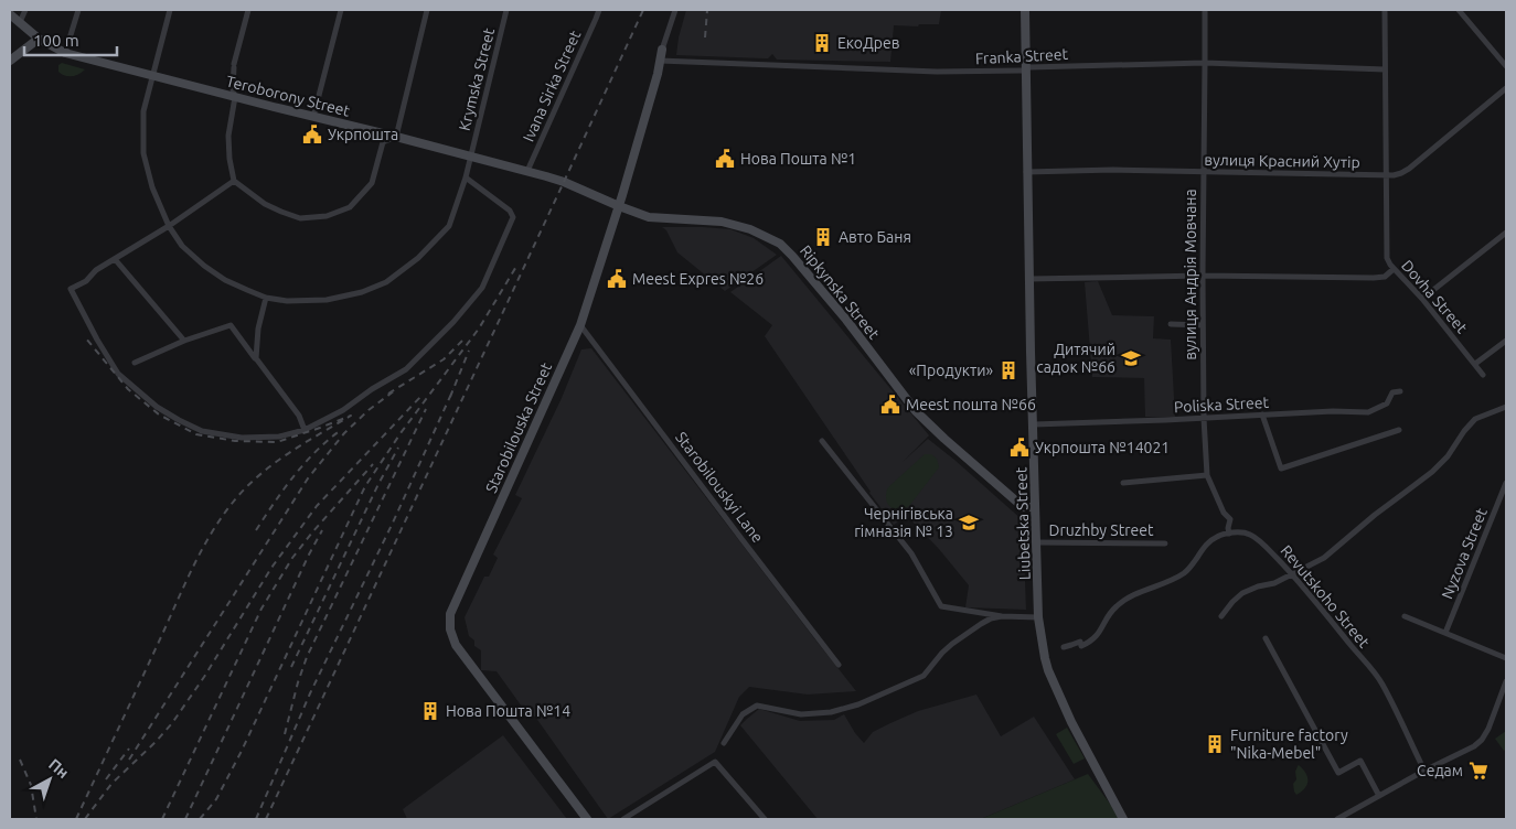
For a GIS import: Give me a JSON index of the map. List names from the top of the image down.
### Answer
{
  "streets": {
    "main road": [
      "Teroborony Street",
      "Ripkynska Street",
      "Starobilouska Street",
      "Liubetska Street"
    ],
    "street": [
      "Franka Street",
      "Krymska Street",
      "Ivana Sirka Street",
      "вулиця Красний Хутір",
      "вулиця Андрія Мовчана",
      "Dovha Street",
      "Poliska Street",
      "Starobilouskyi Lane",
      "Druzhby Street",
      "Nyzova Street",
      "Revutskoho Street"
    ]
  },
  "crossings": [
    ["Franka Street", "вулиця Андрія Мовчана"],
    ["Franka Street", "Dovha Street"],
    ["Franka Street", "Starobilouska Street"],
    ["Franka Street", "Liubetska Street"],
    ["Krymska Street", "Teroborony Street"],
    ["Ivana Sirka Street", "Teroborony Street"],
    ["Teroborony Street", "Ripkynska Street"],
    ["вулиця Красний Хутір", "вулиця Андрія Мовчана"],
    ["вулиця Красний Хутір", "Dovha Street"],
    ["вулиця Красний Хутір", "Liubetska Street"],
    ["вулиця Андрія Мовчана", "Poliska Street"],
    ["вулиця Андрія Мовчана", "Revutskoho Street"],
    ["Ripkynska Street", "Starobilouska Street"],
    ["Ripkynska Street", "Liubetska Street"],
    ["Poliska Street", "Liubetska Street"],
    ["Starobilouska Street", "Starobilouskyi Lane"],
    ["Liubetska Street", "Druzhby Street"]
  ],
  "places": {
    "building": [
      "ЕкоДрев",
      "Авто Баня",
      "«Продукти»",
      "Нова Пошта №14",
      "Furniture factory \"Nika-Mebel\""
    ],
    "public building": [
      "Укрпошта",
      "Нова Пошта №1",
      "Meest Expres №26",
      "Meest пошта №66",
      "Укрпошта №14021"
    ],
    "school or university": ["Дитячий садок №66", "Чернігівська гімназія № 13"],
    "supermarket": ["Седам"]
  },
  "scale_bar": "100 m",
  "north": "top right"
}
